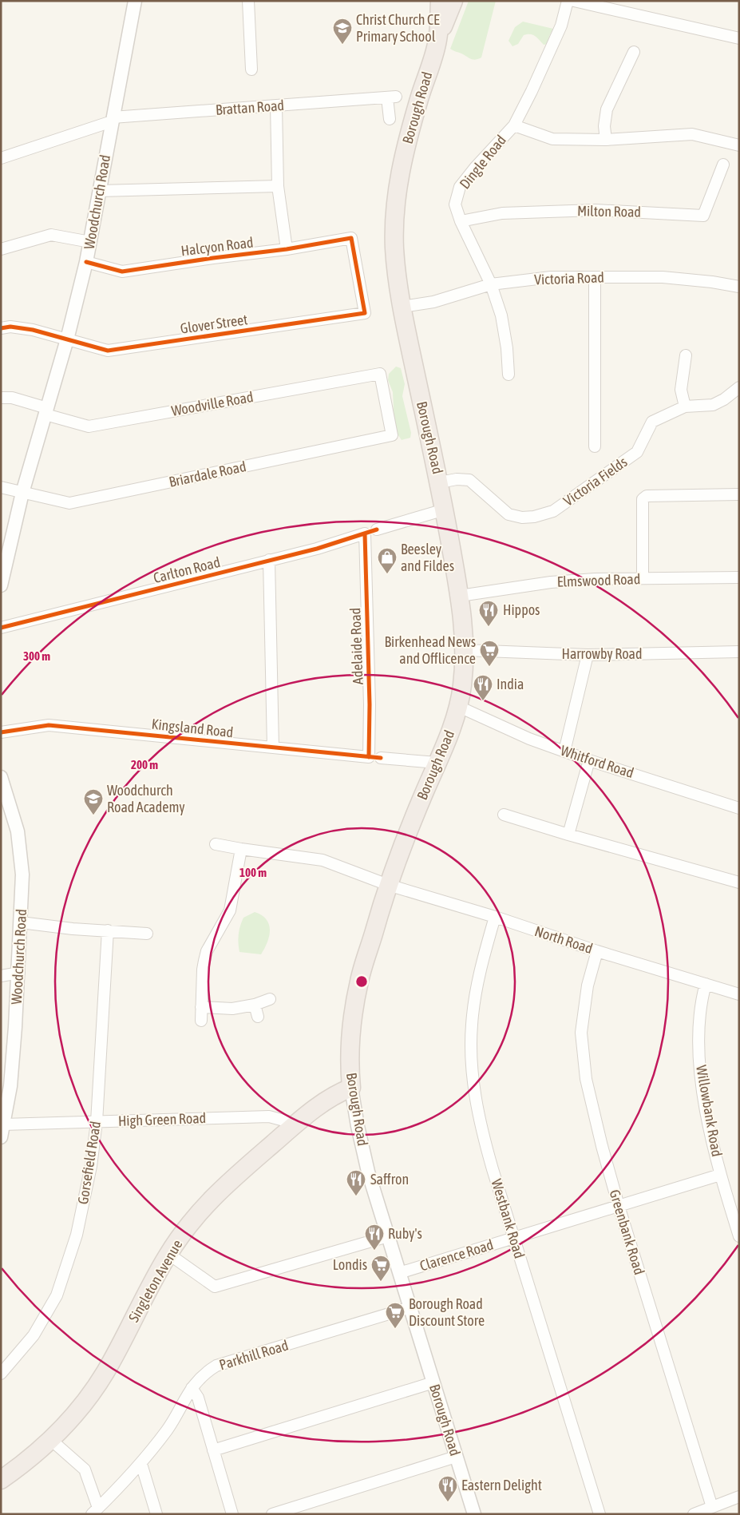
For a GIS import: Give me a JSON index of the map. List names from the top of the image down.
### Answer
{
  "streets": {
    "highway": ["Borough Road", "Singleton Avenue"],
    "street": [
      "Brattan Road",
      "Dingle Road",
      "Woodchurch Road",
      "Milton Road",
      "Halcyon Road",
      "Victoria Road",
      "Glover Street",
      "Woodville Road",
      "Briardale Road",
      "Victoria Fields",
      "Carlton Road",
      "Elmswood Road",
      "Adelaide Road",
      "Harrowby Road",
      "Kingsland Road",
      "Whitford Road",
      "North Road",
      "Willowbank Road",
      "High Green Road",
      "Gorsefield Road",
      "Westbank Road",
      "Greenbank Road",
      "Clarence Road",
      "Parkhill Road"
    ]
  },
  "crossings": [
    ["Brattan Road", "Woodchurch Road"],
    ["Borough Road", "Victoria Road"],
    ["Borough Road", "Victoria Fields"],
    ["Borough Road", "Elmswood Road"],
    ["Borough Road", "Harrowby Road"],
    ["Borough Road", "Whitford Road"],
    ["Borough Road", "North Road"],
    ["Borough Road", "Clarence Road"],
    ["Borough Road", "Singleton Avenue"],
    ["Borough Road", "Parkhill Road"],
    ["Dingle Road", "Milton Road"],
    ["Dingle Road", "Victoria Road"],
    ["Woodchurch Road", "Halcyon Road"],
    ["Woodchurch Road", "Glover Street"],
    ["Woodchurch Road", "Woodville Road"],
    ["Woodchurch Road", "Briardale Road"],
    ["Woodchurch Road", "High Green Road"],
    ["Halcyon Road", "Glover Street"],
    ["Woodville Road", "Briardale Road"],
    ["Carlton Road", "Adelaide Road"],
    ["Adelaide Road", "Kingsland Road"],
    ["North Road", "Willowbank Road"],
    ["North Road", "Westbank Road"],
    ["North Road", "Greenbank Road"],
    ["Willowbank Road", "Clarence Road"],
    ["High Green Road", "Gorsefield Road"],
    ["High Green Road", "Singleton Avenue"],
    ["Westbank Road", "Clarence Road"],
    ["Greenbank Road", "Clarence Road"]
  ],
  "places": {
    "school or university": ["Christ Church CE Primary School", "Woodchurch Road Academy"],
    "shop": ["Beesley and Fildes"],
    "restaurant": [
      "Hippos",
      "India",
      "Saffron",
      "Ruby's",
      "Eastern Delight"
    ],
    "supermarket": ["Birkenhead News and Offlicence", "Londis", "Borough Road Discount Store"]
  },
  "rings": ["300 m", "200 m", "100 m"]
}
